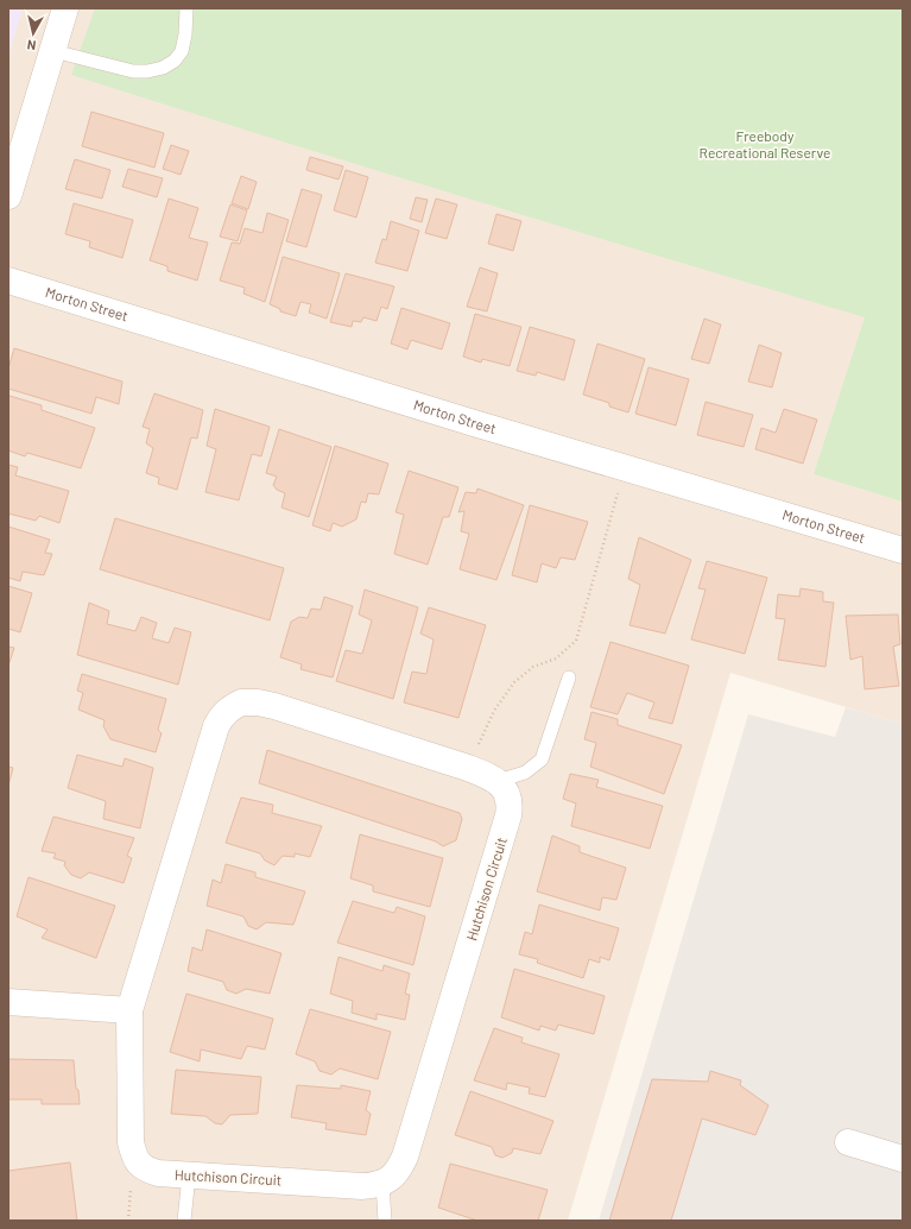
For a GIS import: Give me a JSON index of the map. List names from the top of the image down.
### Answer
{
  "streets": {
    "street": ["Morton Street", "Hutchison Circuit"]
  },
  "parks": ["Freebody Recreational Reserve"],
  "north": "bottom"
}
